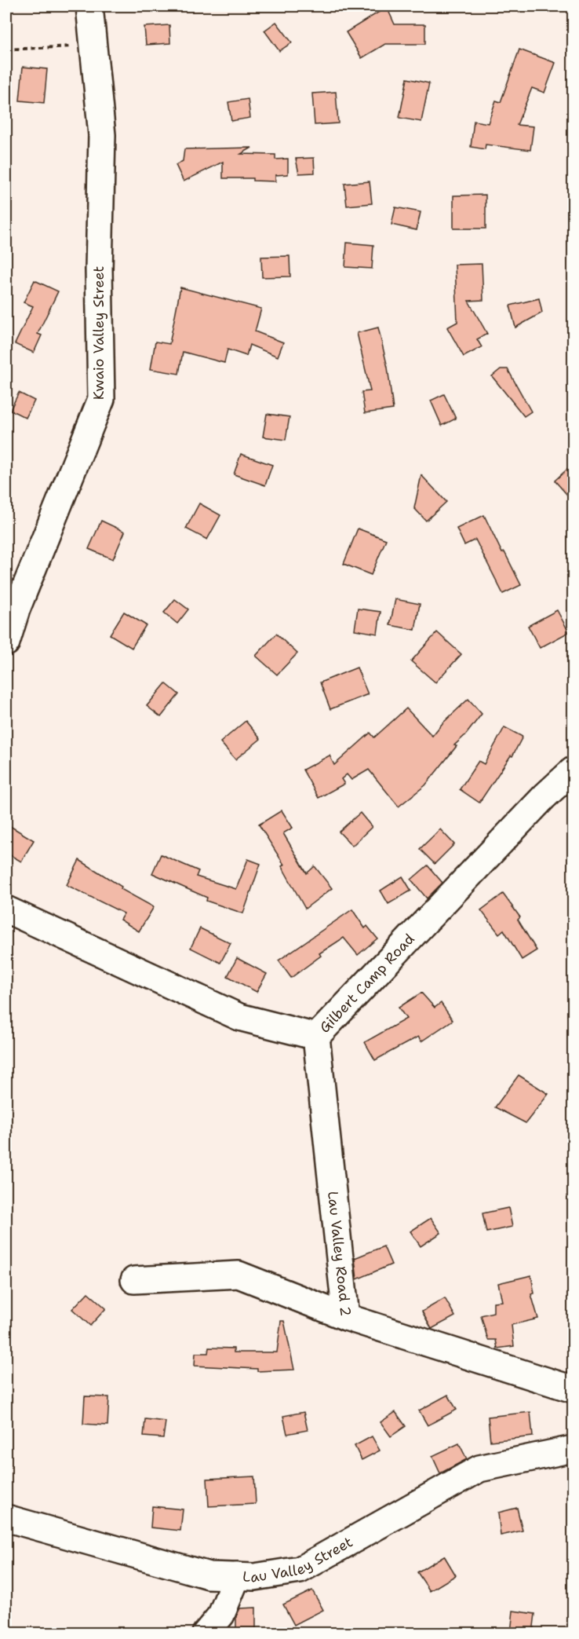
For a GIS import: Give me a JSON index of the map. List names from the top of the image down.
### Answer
{
  "streets": {
    "street": [
      "Kwaio Valley Street",
      "Gilbert Camp Road",
      "Lau Valley Road 2",
      "Lau Valley Street"
    ]
  },
  "crossings": [
    ["Gilbert Camp Road", "Lau Valley Road 2"]
  ]
}
